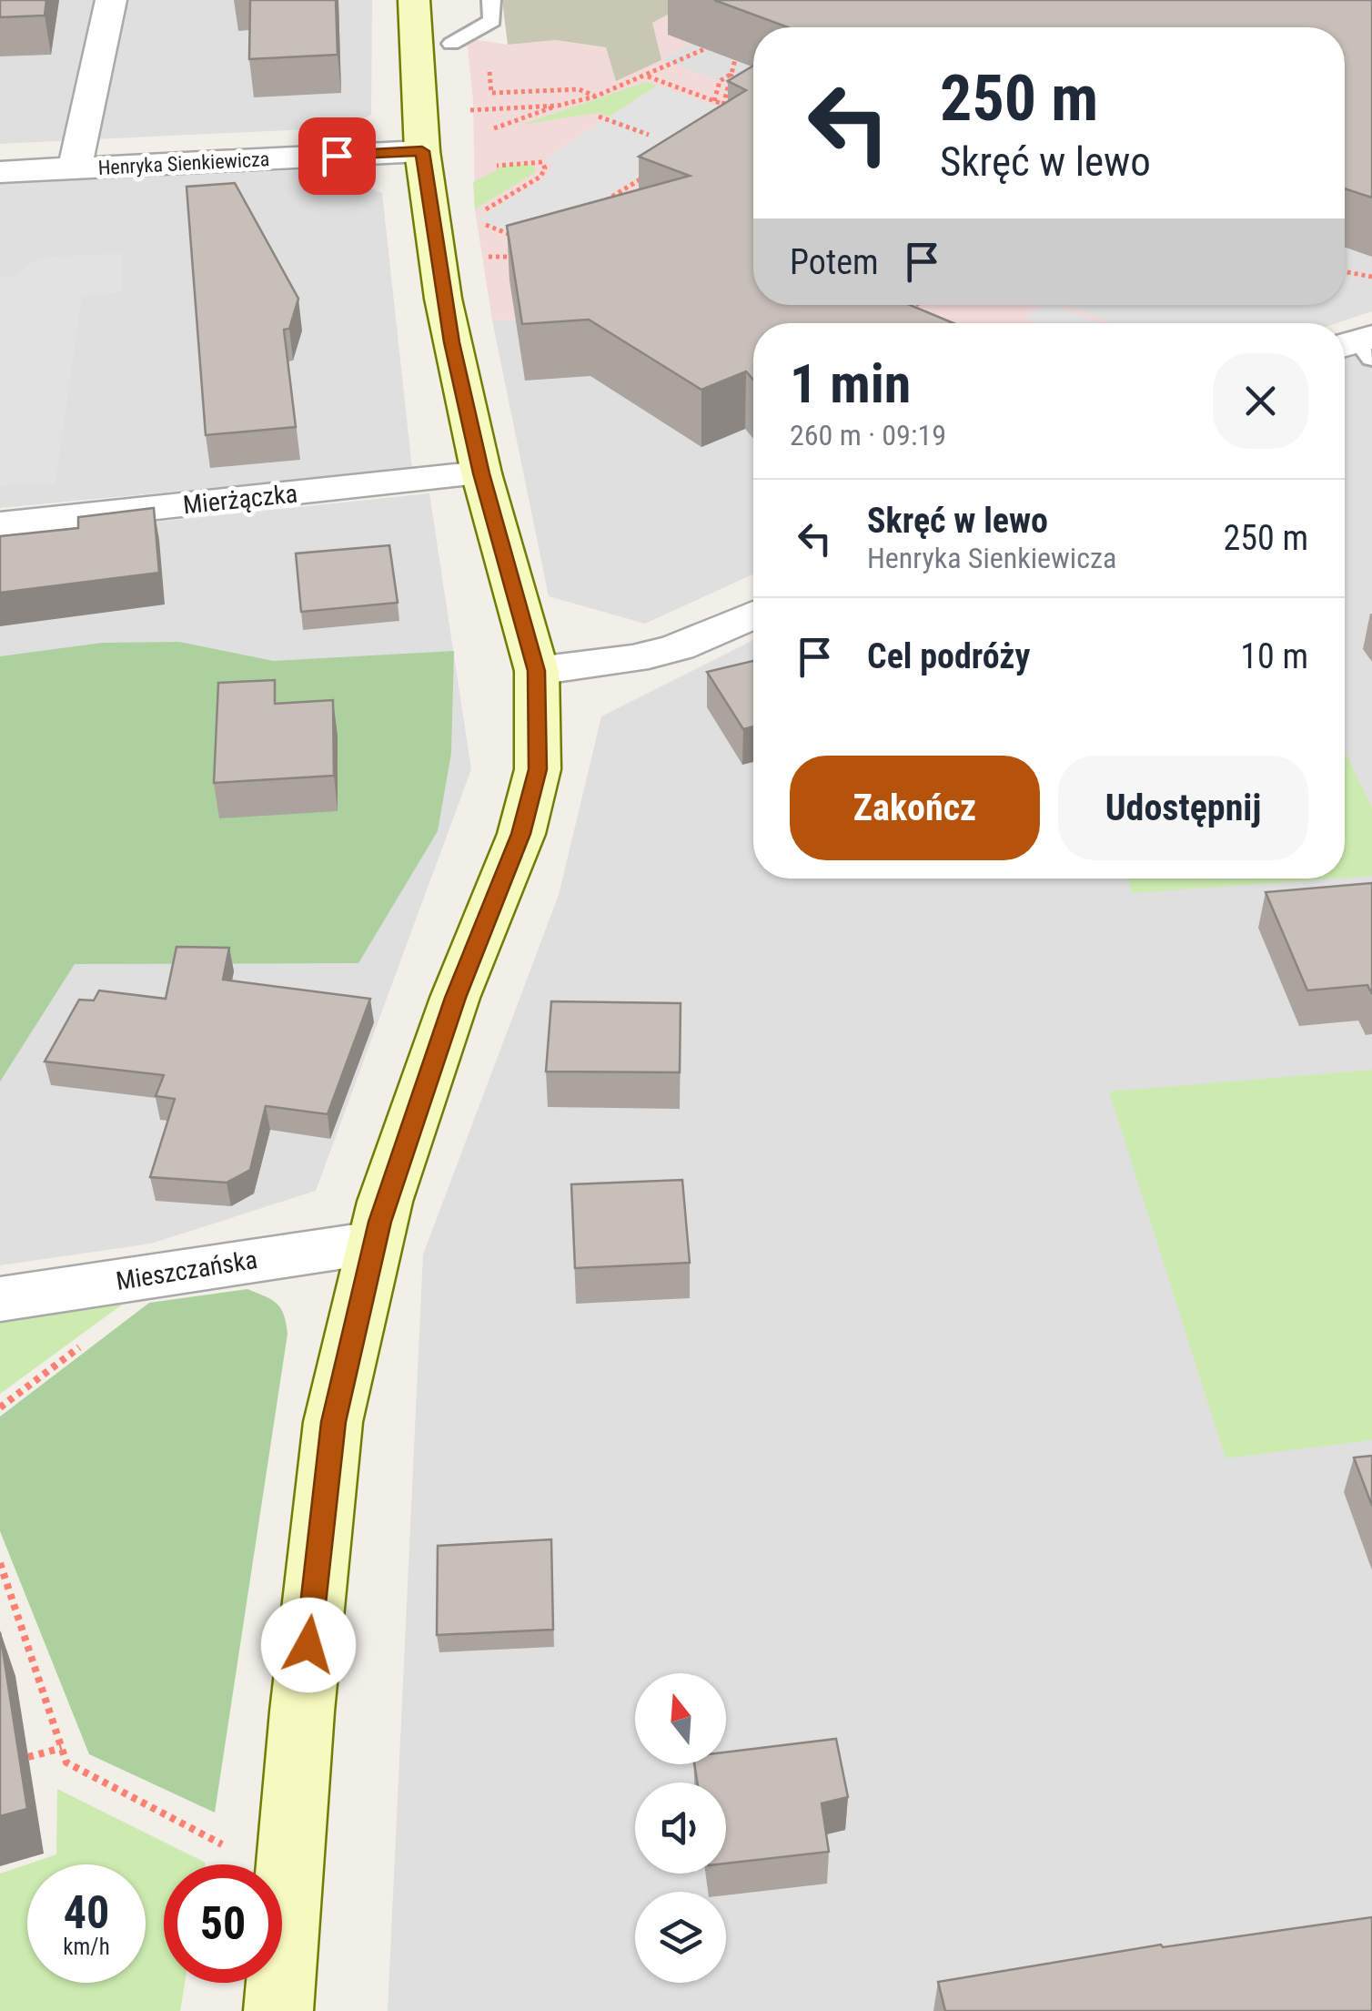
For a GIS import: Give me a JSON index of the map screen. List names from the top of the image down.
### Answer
{
  "streets": {
    "street": ["Henryka Sienkiewicza", "Mierżączka", "Mieszczańska"]
  },
  "north": "top",
  "page": {
    "turn": ["250 m", "Skręć w lewo"],
    "then": "Potem",
    "heading": ["1 min", "260 m · 09:19"],
    "list": [
      {
        "name": "Skręć w lewo",
        "note": "Henryka Sienkiewicza",
        "value": "250 m"
      },
      {
        "name": "Cel podróży",
        "value": "10 m"
      }
    ],
    "buttons": ["Zakończ", "Udostępnij"],
    "speed": "40 km/h",
    "limit": "50"
  }
}
